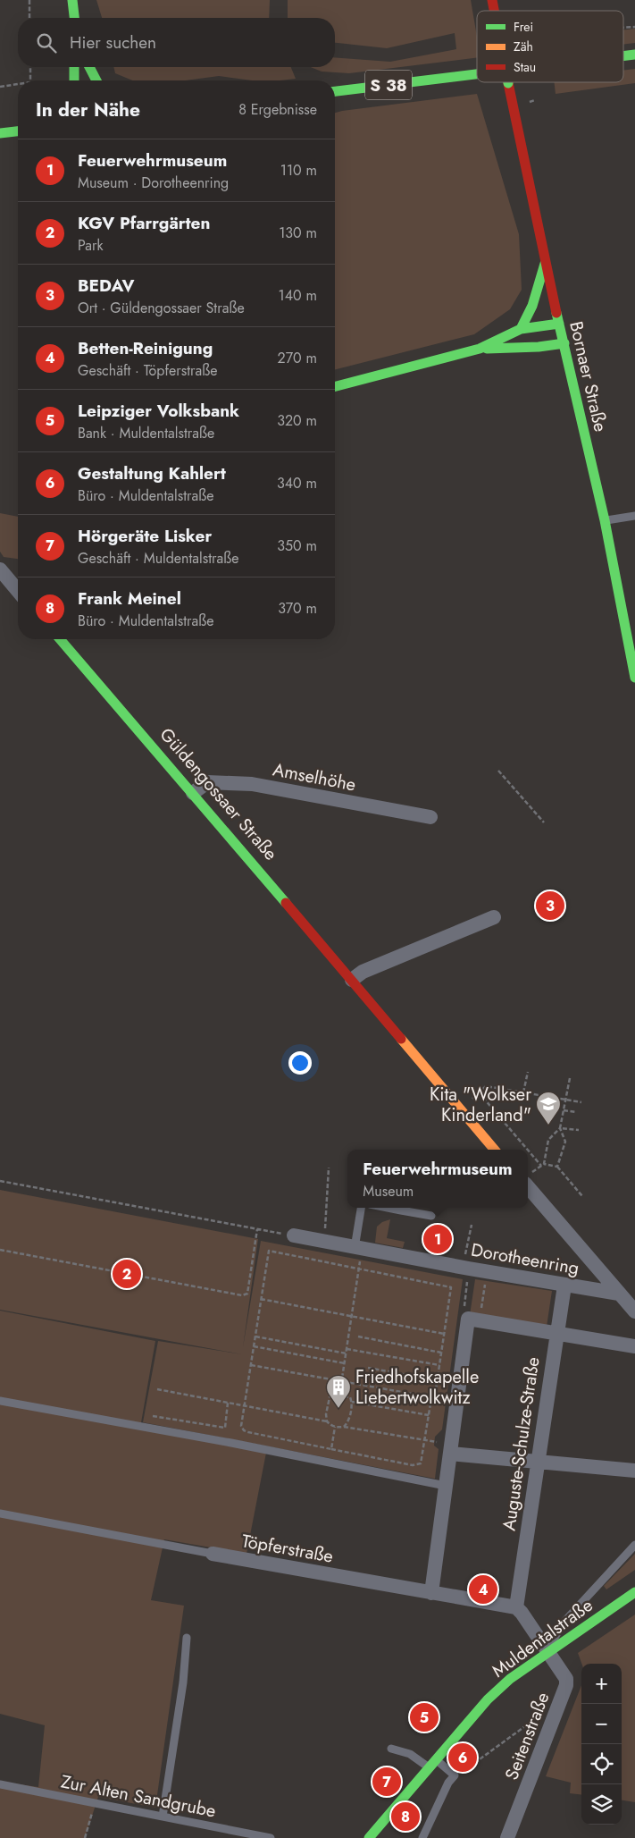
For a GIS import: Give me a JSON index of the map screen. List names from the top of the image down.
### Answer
{
  "streets": {
    "main road": [
      "S 38",
      "Bornaer Straße",
      "Güldengossaer Straße",
      "Muldentalstraße"
    ],
    "street": [
      "Amselhöhe",
      "Dorotheenring",
      "Auguste-Schulze-Straße",
      "Töpferstraße",
      "Seitenstraße"
    ],
    "lane": ["Zur Alten Sandgrube"]
  },
  "crossings": [
    ["Amselhöhe", "Güldengossaer Straße"],
    ["Dorotheenring", "Auguste-Schulze-Straße"],
    ["Auguste-Schulze-Straße", "Töpferstraße"],
    ["Muldentalstraße", "Seitenstraße"]
  ],
  "places": {
    "school or university": ["Kita \"Wolkser Kinderland\""],
    "building": ["Friedhofskapelle Liebertwolkwitz"]
  },
  "legend": ["Frei", "Zäh", "Stau"],
  "page": {
    "search": "Hier suchen",
    "heading": ["In der Nähe", "8 Ergebnisse"],
    "list": [
      {
        "mark": "1",
        "name": "Feuerwehrmuseum",
        "note": "Museum · Dorotheenring",
        "value": "110 m"
      },
      {
        "mark": "2",
        "name": "KGV Pfarrgärten",
        "note": "Park",
        "value": "130 m"
      },
      {
        "mark": "3",
        "name": "BEDAV",
        "note": "Ort · Güldengossaer Straße",
        "value": "140 m"
      },
      {
        "mark": "4",
        "name": "Betten-Reinigung",
        "note": "Geschäft · Töpferstraße",
        "value": "270 m"
      },
      {
        "mark": "5",
        "name": "Leipziger Volksbank",
        "note": "Bank · Muldentalstraße",
        "value": "320 m"
      },
      {
        "mark": "6",
        "name": "Gestaltung Kahlert",
        "note": "Büro · Muldentalstraße",
        "value": "340 m"
      },
      {
        "mark": "7",
        "name": "Hörgeräte Lisker",
        "note": "Geschäft · Muldentalstraße",
        "value": "350 m"
      },
      {
        "mark": "8",
        "name": "Frank Meinel",
        "note": "Büro · Muldentalstraße",
        "value": "370 m"
      }
    ],
    "pins": [
      "3",
      "1",
      "2",
      "4",
      "5",
      "6",
      "7",
      "8"
    ],
    "popup": ["Feuerwehrmuseum", "Museum"],
    "map_buttons": ["+", "−"]
  }
}
